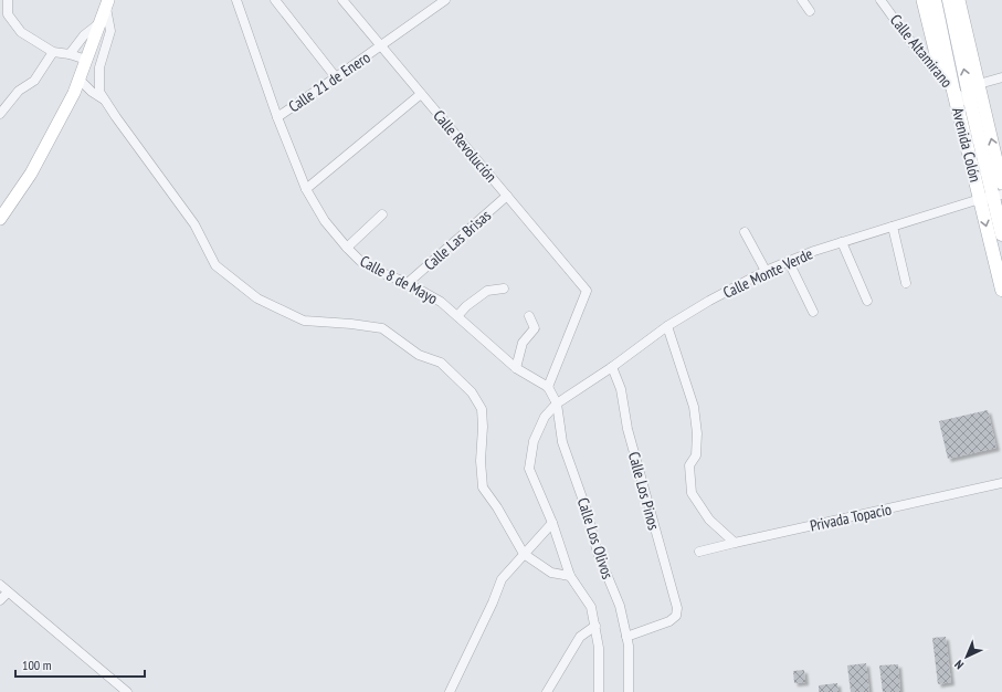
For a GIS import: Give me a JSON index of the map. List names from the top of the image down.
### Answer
{
  "streets": {
    "main road": ["Avenida Colón"],
    "street": [
      "Calle Altamirano",
      "Calle 21 de Enero",
      "Calle Revolución",
      "Calle Las Brisas",
      "Calle Monte Verde",
      "Calle 8 de Mayo",
      "Calle Los Pinos",
      "Privada Topacio",
      "Calle Los Olivos"
    ]
  },
  "crossings": [
    ["Calle Altamirano", "Avenida Colón"],
    ["Calle 21 de Enero", "Calle Revolución"],
    ["Calle 21 de Enero", "Calle 8 de Mayo"],
    ["Avenida Colón", "Calle Monte Verde"],
    ["Calle Revolución", "Calle Las Brisas"],
    ["Calle Revolución", "Calle 8 de Mayo"],
    ["Calle Revolución", "Calle Los Olivos"],
    ["Calle Las Brisas", "Calle 8 de Mayo"],
    ["Calle Monte Verde", "Calle Los Pinos"],
    ["Calle Monte Verde", "Calle Los Olivos"],
    ["Calle 8 de Mayo", "Calle Los Olivos"],
    ["Calle Los Pinos", "Calle Los Olivos"]
  ],
  "scale_bar": "100 m",
  "north": "bottom left"
}
